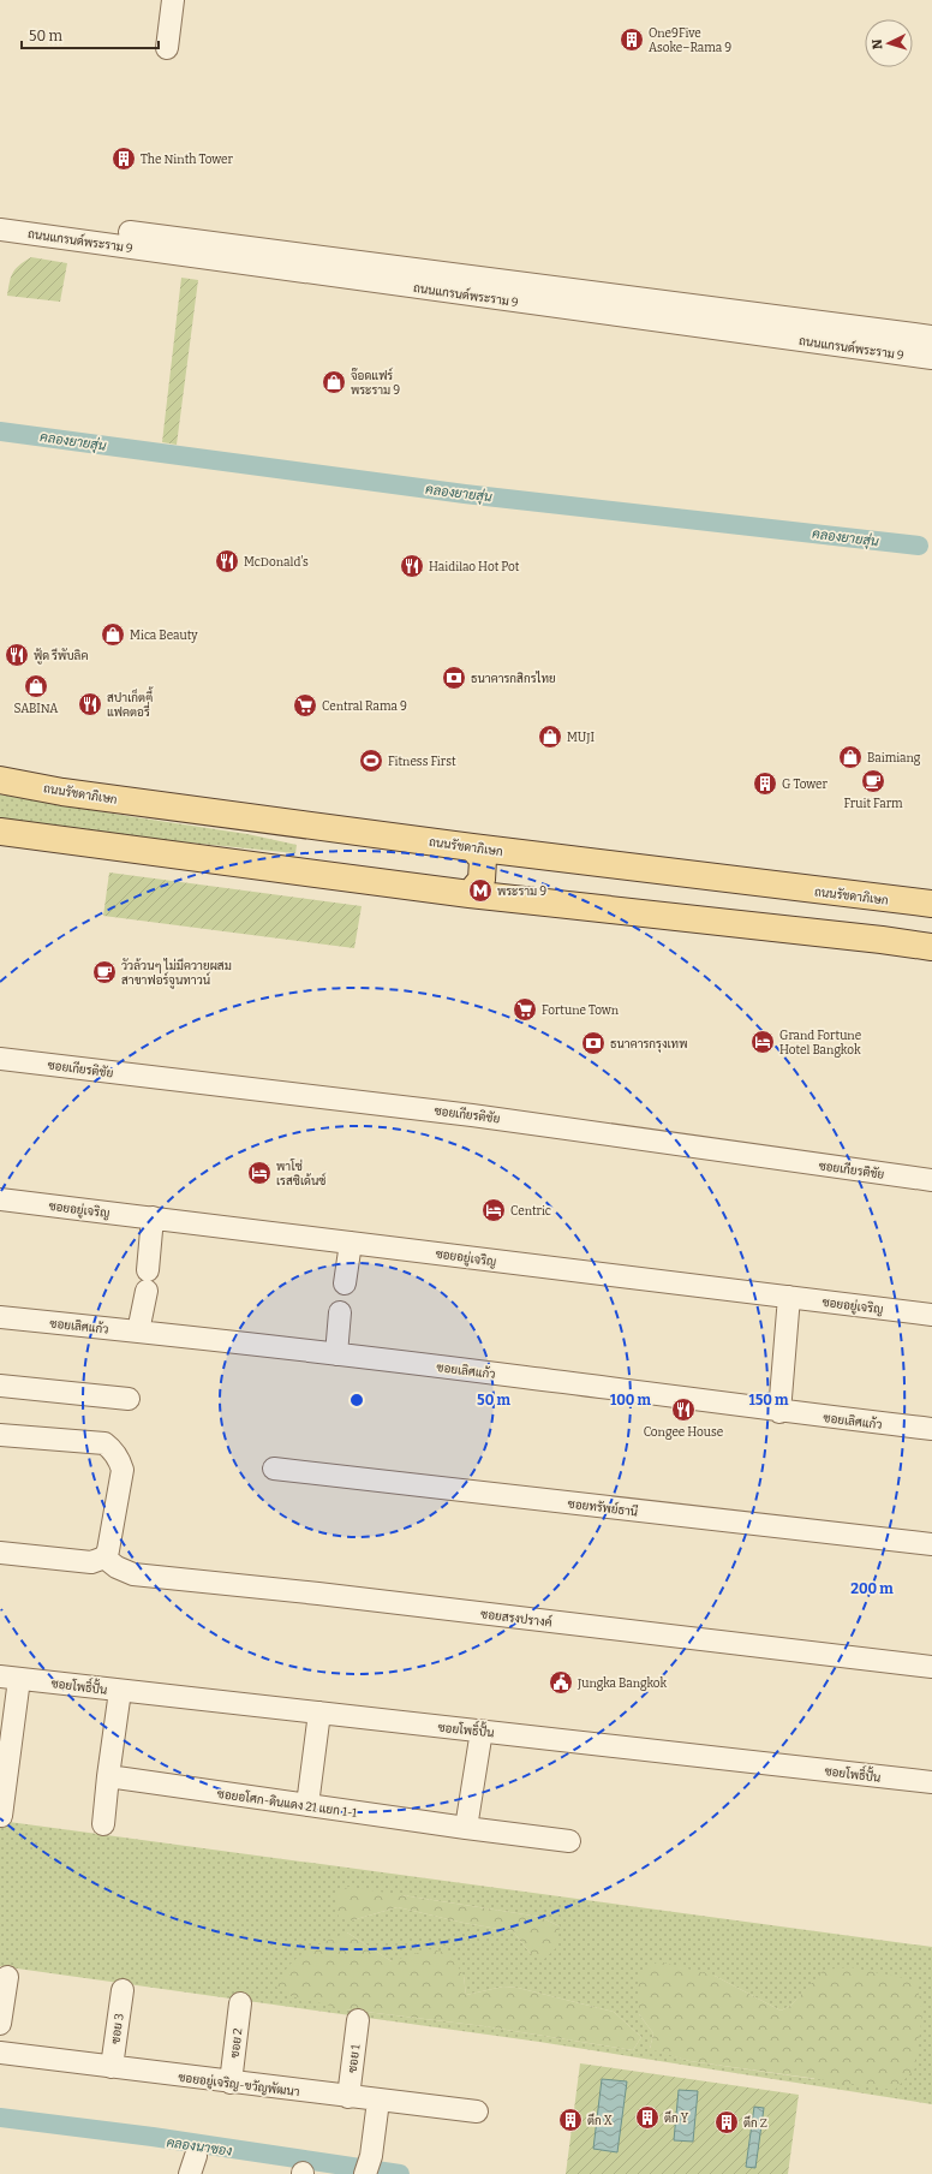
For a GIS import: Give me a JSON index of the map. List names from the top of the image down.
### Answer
{
  "streets": {
    "main road": ["ถนนรัชดาภิเษก"],
    "street": [
      "ถนนแกรนด์พระราม 9",
      "ซอยเกียรติชัย",
      "ซอยอยู่เจริญ",
      "ซอยเลิศแก้ว",
      "ซอยทรัพย์ธานี",
      "ซอยสรงปรางค์",
      "ซอยโพธิ์ปั้น",
      "ซอยอโศก-ดินแดง 21 แยก 1-1",
      "ซอย 3",
      "ซอย 2",
      "ซอย 1",
      "ซอยอยู่เจริญ-ขวัญพัฒนา"
    ]
  },
  "crossings": [
    ["ซอย 3", "ซอยอยู่เจริญ-ขวัญพัฒนา"],
    ["ซอย 2", "ซอยอยู่เจริญ-ขวัญพัฒนา"],
    ["ซอย 1", "ซอยอยู่เจริญ-ขวัญพัฒนา"]
  ],
  "water": ["คลองยายสุ่น", "คลองนาซอง"],
  "places": {
    "building": [
      "One9Five Asoke–Rama 9",
      "The Ninth Tower",
      "G Tower",
      "ตึก Y",
      "ตึก X",
      "ตึก Z"
    ],
    "shop": [
      "จ๊อดแฟร์ พระราม 9",
      "Mica Beauty",
      "SABINA",
      "MUJI",
      "Baimiang"
    ],
    "restaurant": [
      "McDonald's",
      "Haidilao Hot Pot",
      "ฟู้ด รีพับลิค",
      "สปาเก็ตตี้ แฟคตอรี่",
      "Congee House"
    ],
    "bank": ["ธนาคารกสิกรไทย", "ธนาคารกรุงเทพ"],
    "supermarket": ["Central Rama 9", "Fortune Town"],
    "sports": ["Fitness First"],
    "cafe": ["Fruit Farm", "วัวล้วนๆ ไม่มีควายผสม สาขาฟอร์จูนทาวน์"],
    "metro station": ["พระราม 9"],
    "hotel": ["Grand Fortune Hotel Bangkok", "พาโซ่ เรสซิเด้นซ์", "Centric"],
    "public building": ["Jungka Bangkok"]
  },
  "scale_bar": "50 m",
  "north": "left",
  "rings": [
    "50 m",
    "100 m",
    "150 m",
    "200 m"
  ]
}
